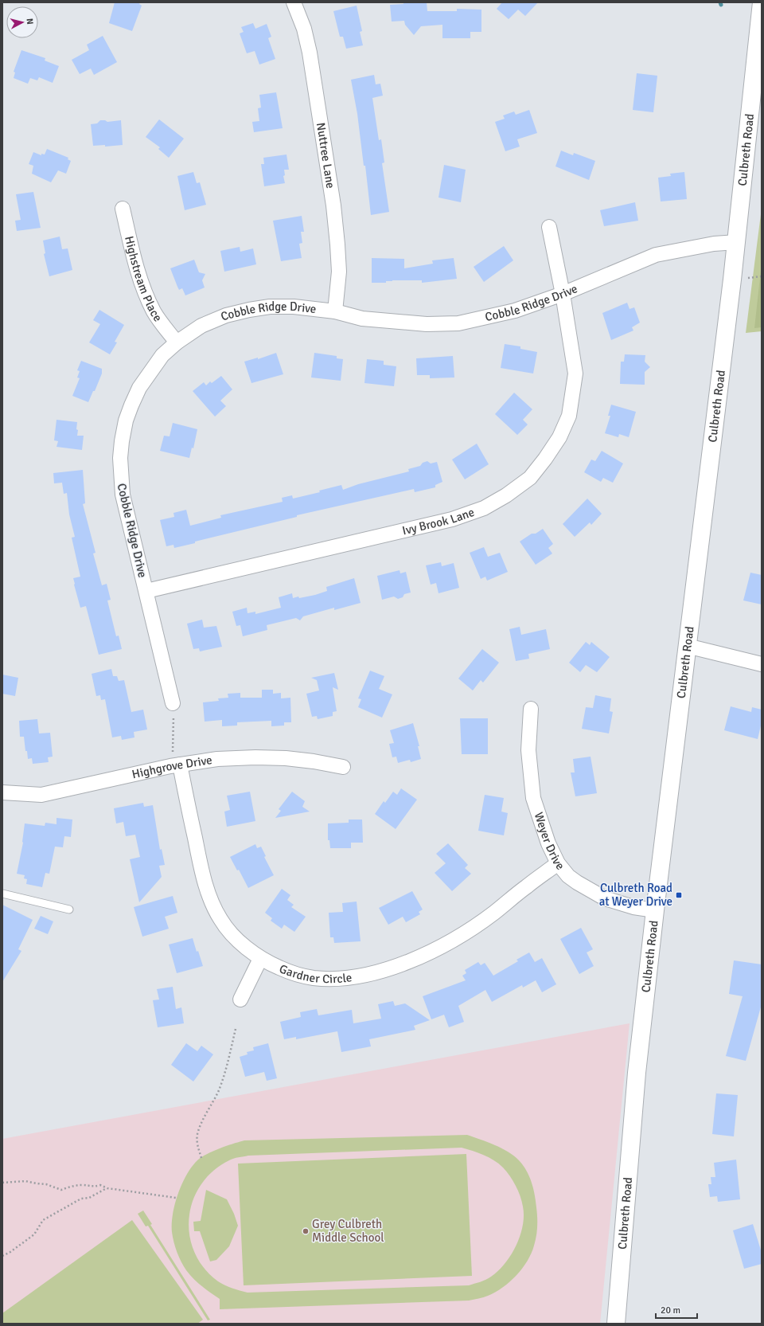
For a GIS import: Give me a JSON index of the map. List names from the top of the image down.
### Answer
{
  "streets": {
    "street": [
      "Culbreth Road",
      "Nuttree Lane",
      "Highstream Place",
      "Cobble Ridge Drive",
      "Ivy Brook Lane",
      "Highgrove Drive",
      "Weyer Drive",
      "Gardner Circle"
    ]
  },
  "crossings": [
    ["Culbreth Road", "Cobble Ridge Drive"],
    ["Culbreth Road", "Weyer Drive"],
    ["Nuttree Lane", "Cobble Ridge Drive"],
    ["Highstream Place", "Cobble Ridge Drive"],
    ["Cobble Ridge Drive", "Ivy Brook Lane"],
    ["Highgrove Drive", "Gardner Circle"],
    ["Weyer Drive", "Gardner Circle"]
  ],
  "places": {
    "transit": ["Culbreth Road at Weyer Drive"],
    "other": ["Grey Culbreth Middle School"]
  },
  "scale_bar": "20 m",
  "north": "right"
}
